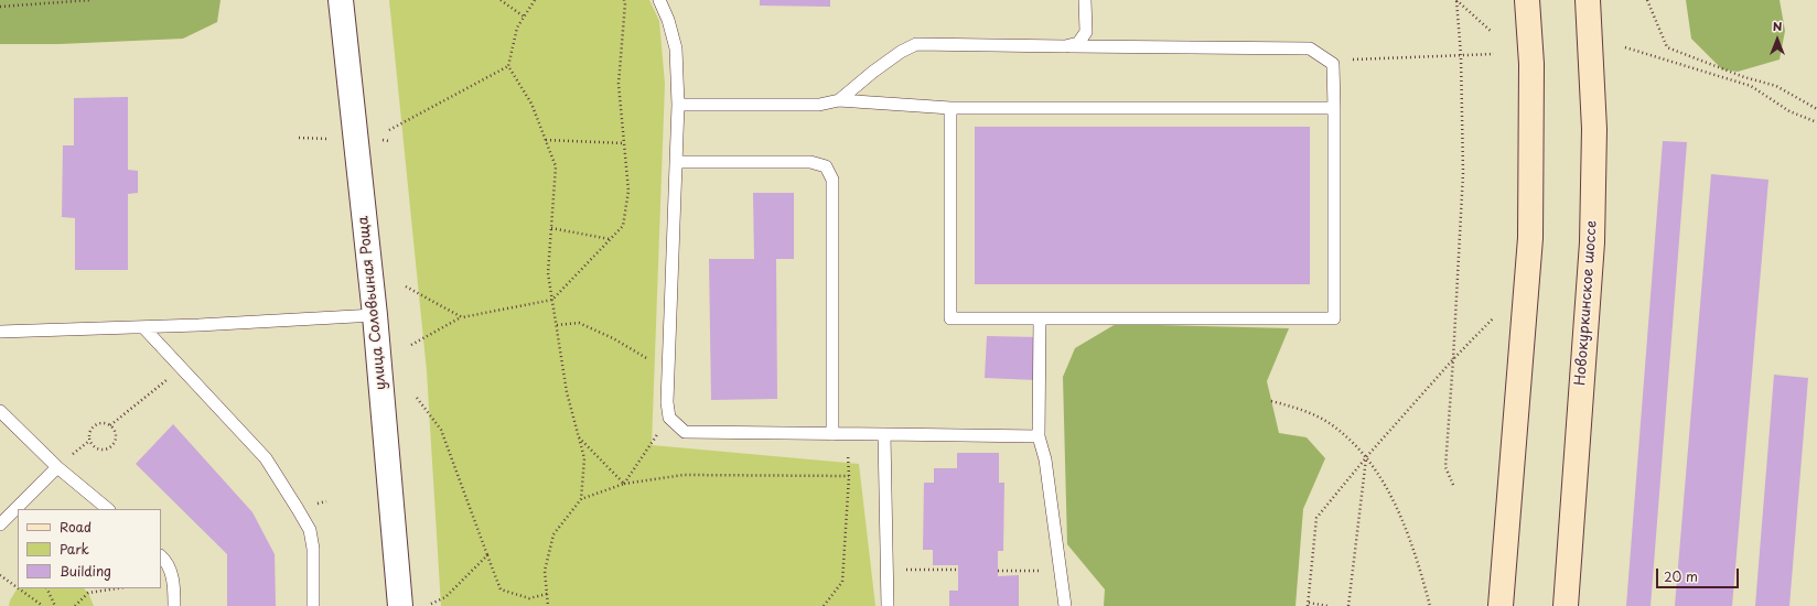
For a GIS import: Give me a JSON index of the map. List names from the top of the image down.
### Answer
{
  "streets": {
    "main road": ["Новокуркинское шоссе"],
    "street": ["улица Соловьиная Роща"]
  },
  "legend": ["Road", "Park", "Building"],
  "scale_bar": "20 m",
  "north": "top"
}
